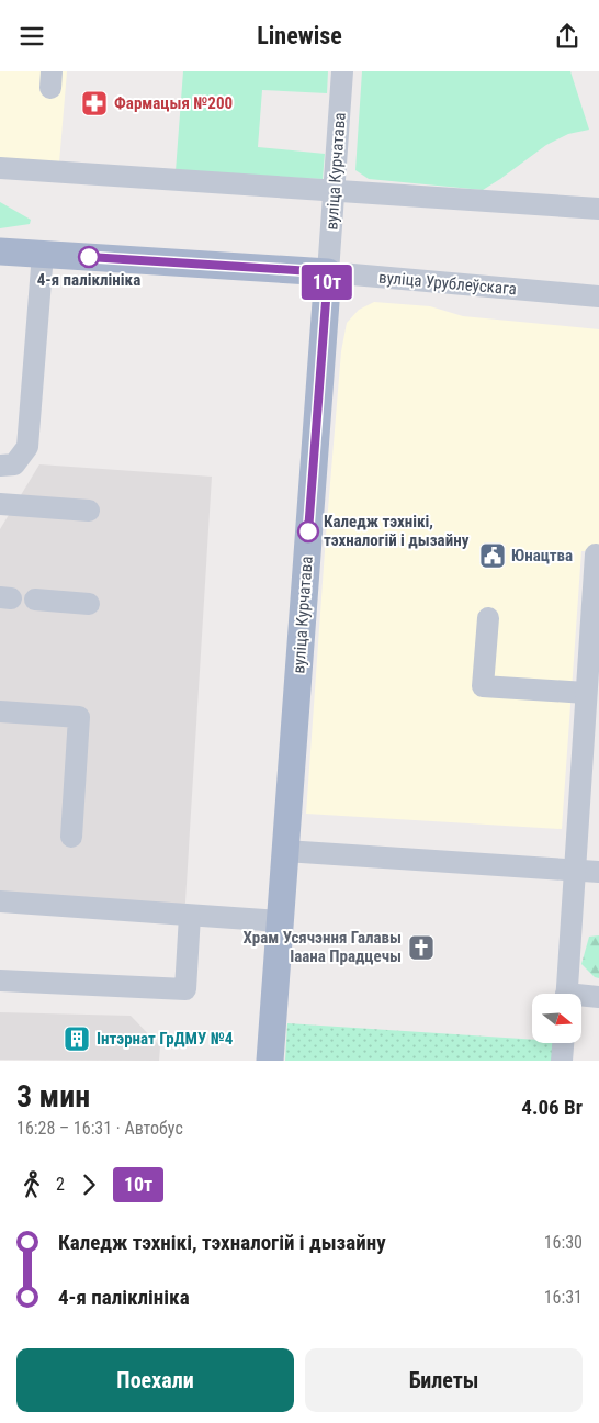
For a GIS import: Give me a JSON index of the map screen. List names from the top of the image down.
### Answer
{
  "streets": {
    "main road": ["вуліца Курчатава", "вуліца Урублеўскага"]
  },
  "crossings": [
    ["вуліца Курчатава", "вуліца Урублеўскага"]
  ],
  "places": {
    "pharmacy": ["Фармацыя №200"],
    "other": ["4-я паліклініка", "Каледж тэхнікі, тэхналогій і дызайну"],
    "public building": ["Юнацтва"],
    "church": ["Храм Усячэння Галавы Іаана Прадцечы"],
    "building": ["Інтэрнат ГрДМУ №4"]
  },
  "lines": ["bus line 10т"],
  "north": "right",
  "page": {
    "header": "Linewise",
    "on_map": "10т",
    "heading": ["3 мин", "16:28 – 16:31 · Автобус", "4.06 Br"],
    "legs": ["2", "10т"],
    "list": [
      {
        "name": "Каледж тэхнікі, тэхналогій і дызайну",
        "value": "16:30"
      },
      {
        "name": "4-я паліклініка",
        "value": "16:31"
      }
    ],
    "buttons": ["Поехали", "Билеты"]
  }
}
